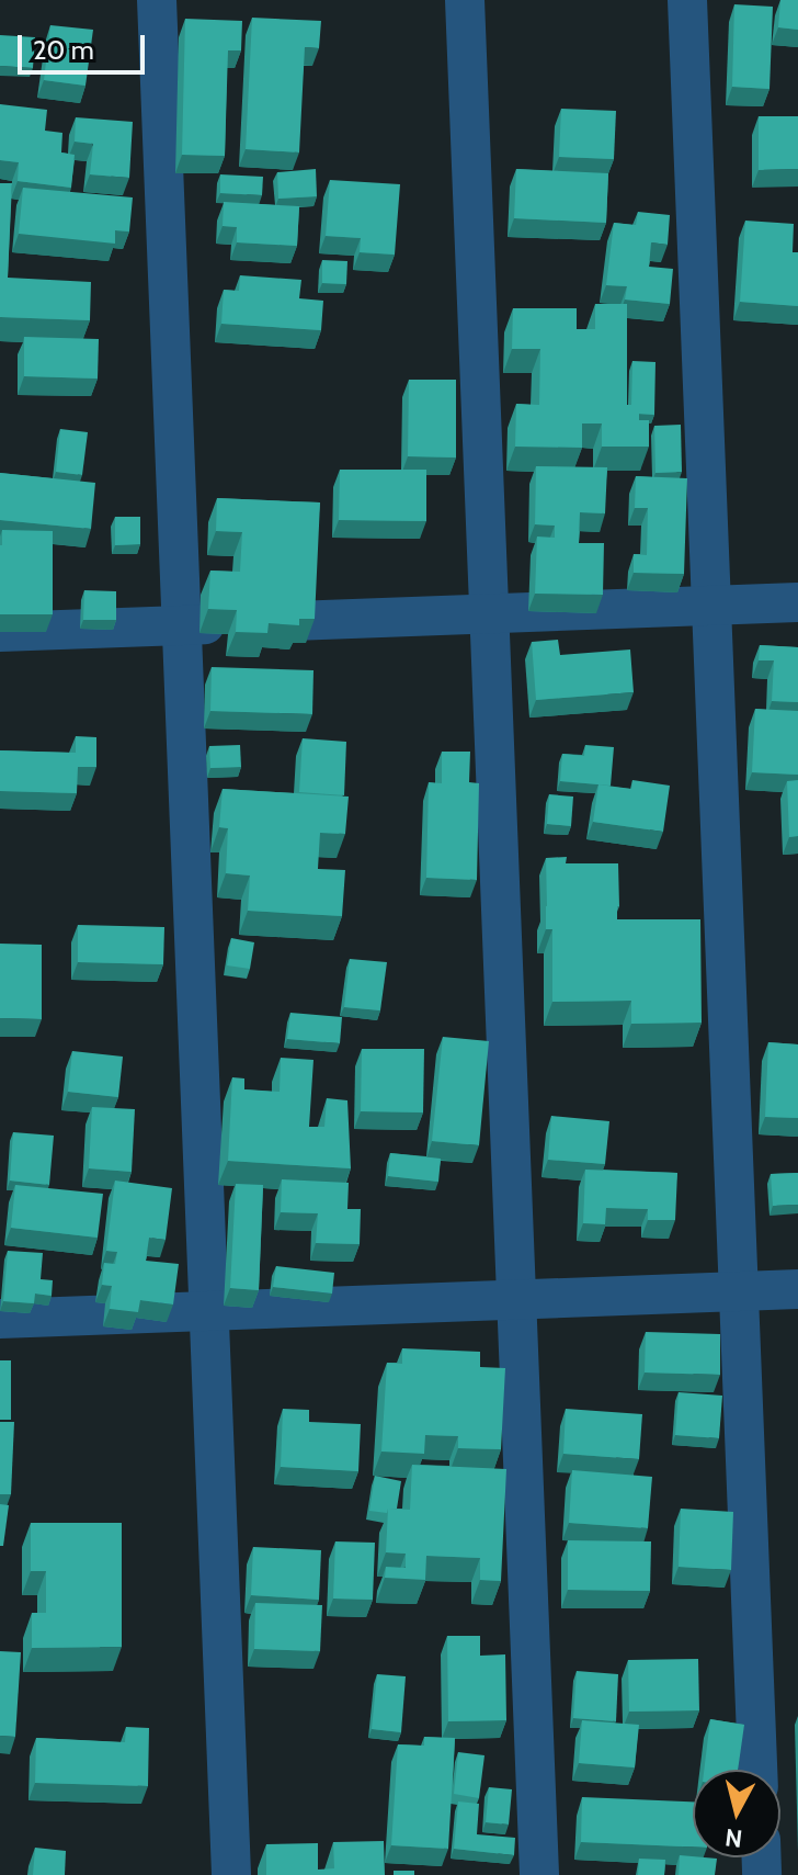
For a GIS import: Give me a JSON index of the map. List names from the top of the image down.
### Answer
{
  "scale_bar": "20 m",
  "north": "bottom"
}
